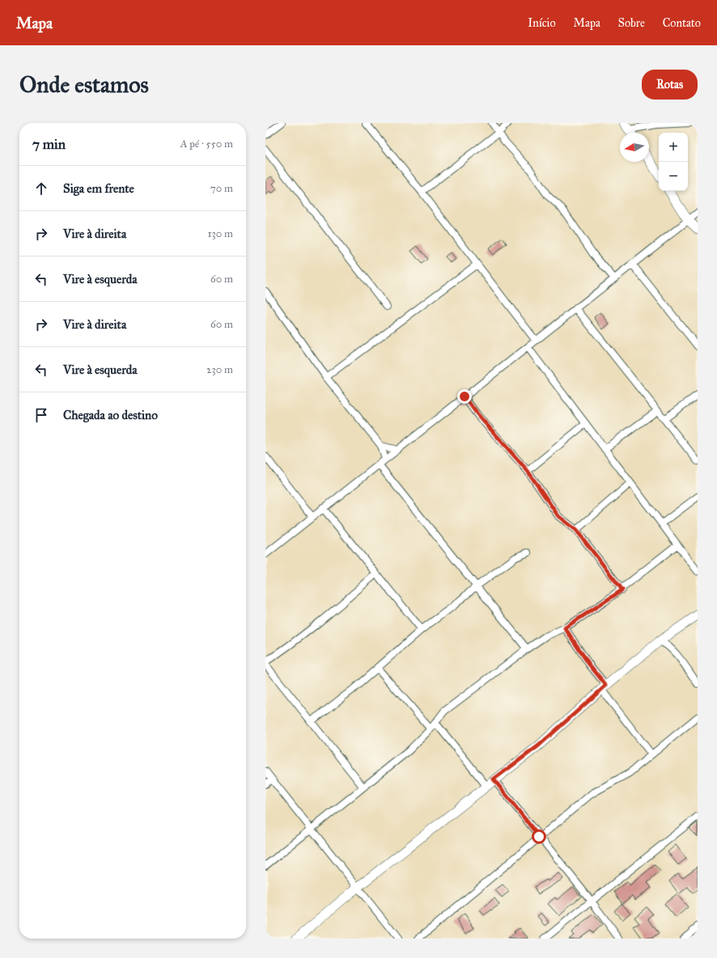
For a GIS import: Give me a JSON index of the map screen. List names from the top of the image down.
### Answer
{
  "north": "left",
  "page": {
    "header": "Mapa",
    "nav": [
      "Início",
      "Mapa",
      "Sobre",
      "Contato"
    ],
    "buttons": "Rotas",
    "title": "Onde estamos",
    "heading": ["7 min", "A pé · 550 m"],
    "map_buttons": ["+", "−"],
    "list": [
      ["Siga em frente", "70 m"],
      ["Vire à direita", "130 m"],
      ["Vire à esquerda", "60 m"],
      ["Vire à direita", "60 m"],
      ["Vire à esquerda", "230 m"],
      "Chegada ao destino"
    ]
  }
}
